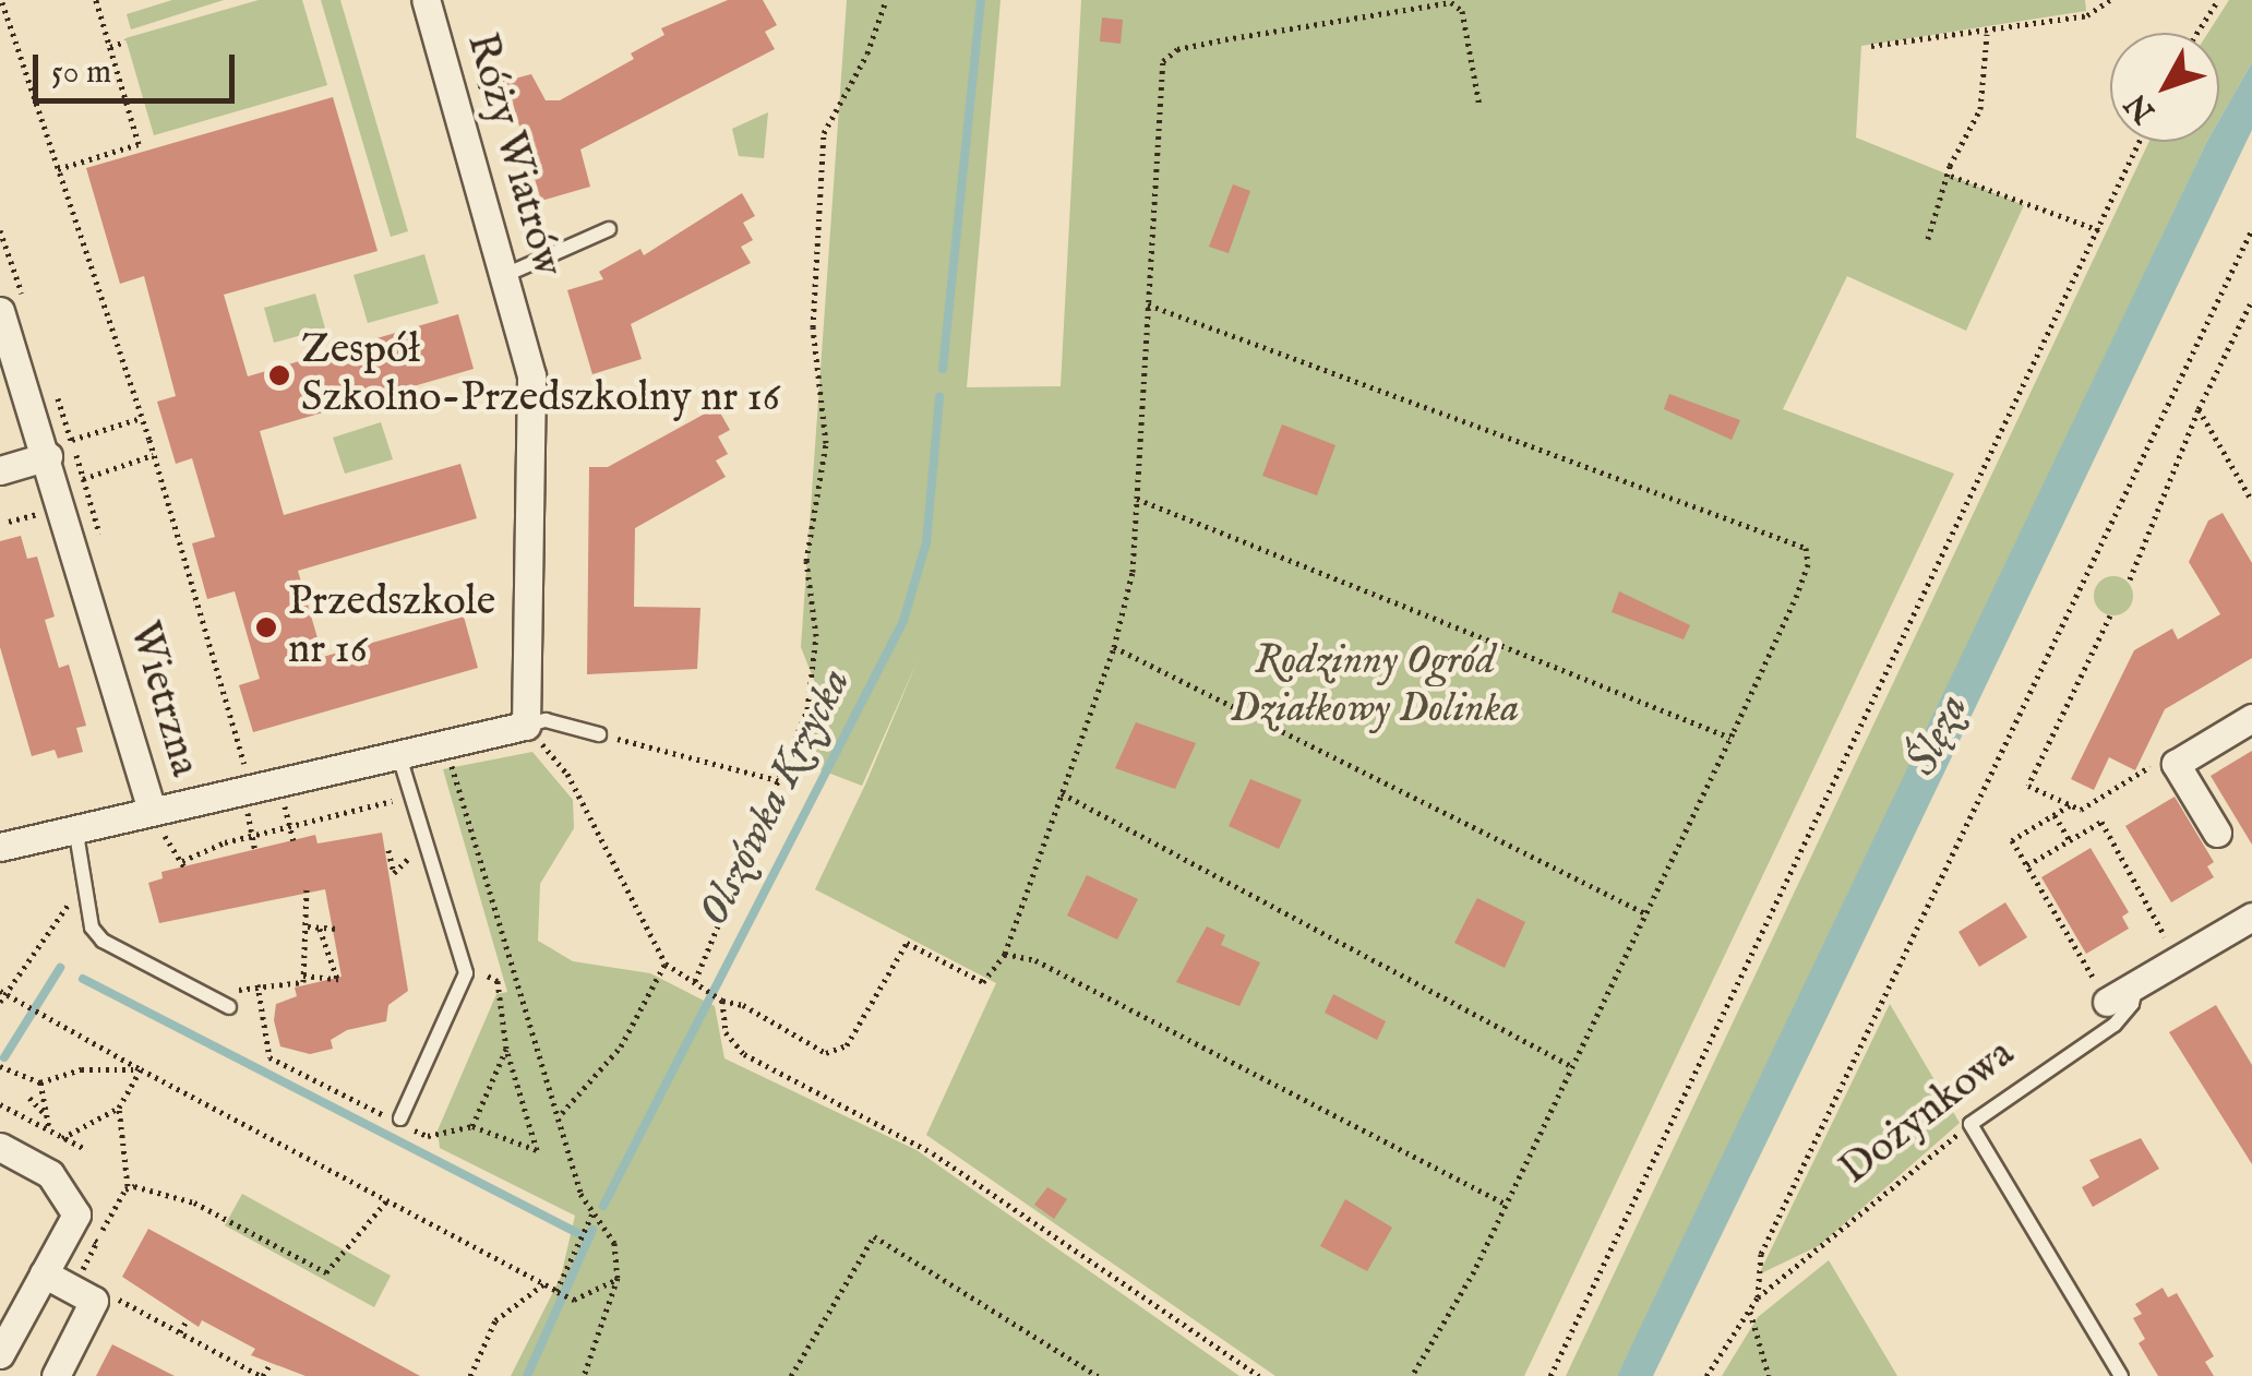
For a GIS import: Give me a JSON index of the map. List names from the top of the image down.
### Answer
{
  "streets": {
    "street": ["Róży Wiatrów", "Wietrzna", "Dożynkowa"]
  },
  "crossings": [
    ["Róży Wiatrów", "Wietrzna"]
  ],
  "water": ["Ślęza", "Olszówka Krzycka"],
  "parks": ["Rodzinny Ogród Działkowy Dolinka"],
  "places": ["Zespół Szkolno-Przedszkolny nr 16", "Przedszkole nr 16"],
  "scale_bar": "50 m",
  "north": "bottom left"
}
